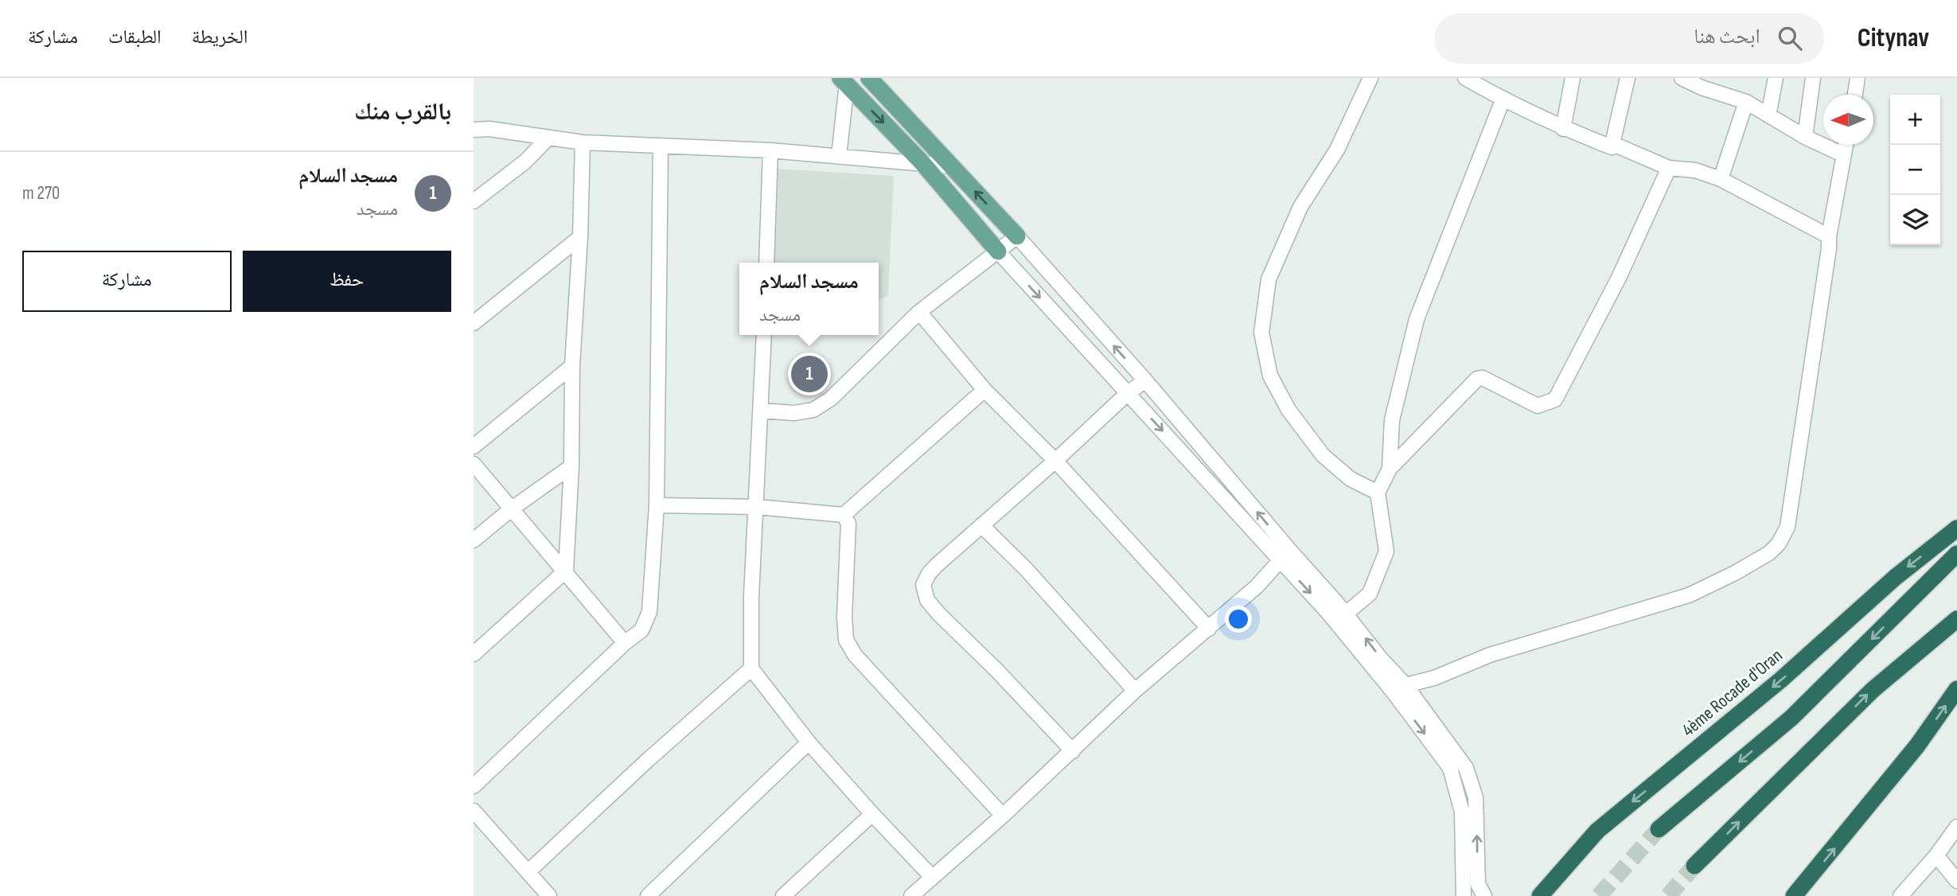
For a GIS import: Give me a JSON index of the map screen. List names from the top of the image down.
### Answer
{
  "streets": {
    "highway": ["4ème Rocade d'Oran"]
  },
  "north": "left",
  "page": {
    "header": "Citynav",
    "search": "ابحث هنا",
    "nav": ["الخريطة", "الطبقات", "مشاركة"],
    "heading": "بالقرب منك",
    "map_buttons": ["+", "−"],
    "list": [
      {
        "mark": "1",
        "name": "مسجد السلام",
        "note": "مسجد",
        "value": "270 m"
      }
    ],
    "buttons": ["حفظ", "مشاركة"],
    "popup": ["مسجد السلام", "مسجد"],
    "pins": "1"
  }
}
